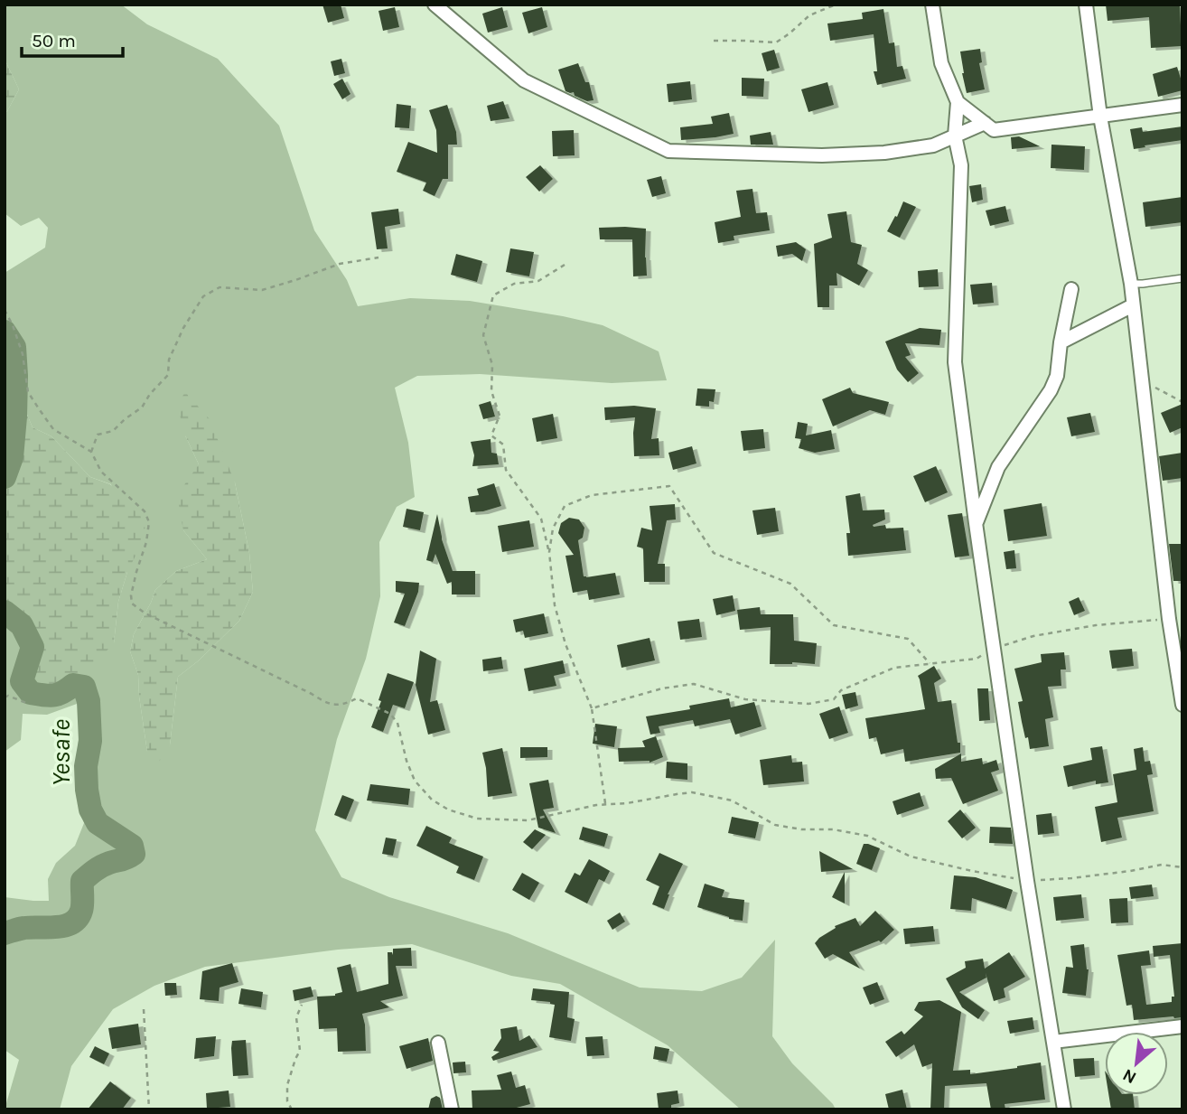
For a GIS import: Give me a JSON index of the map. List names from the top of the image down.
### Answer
{
  "water": ["Yesafe"],
  "scale_bar": "50 m",
  "north": "bottom left"
}
